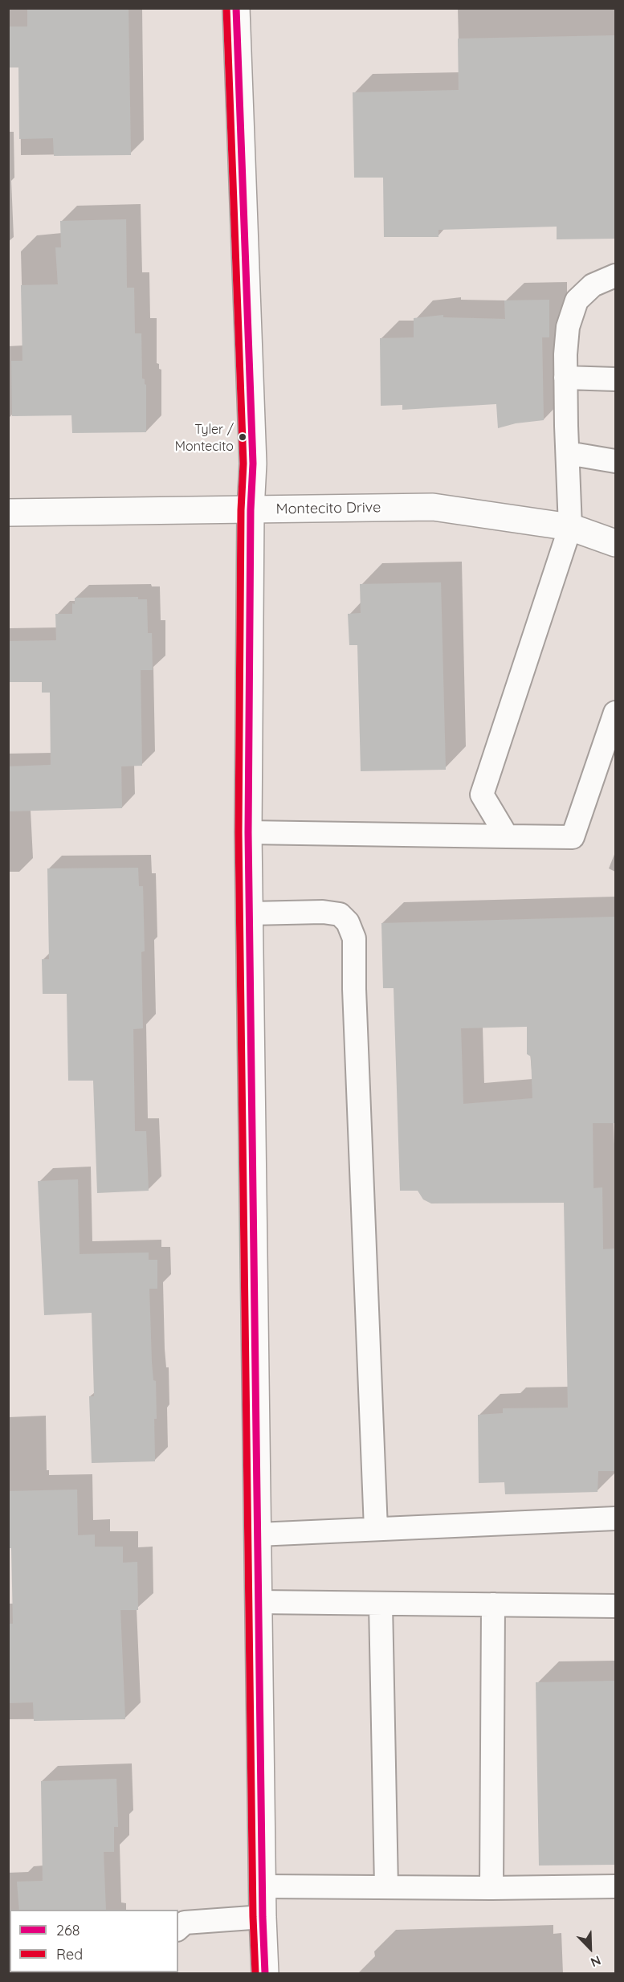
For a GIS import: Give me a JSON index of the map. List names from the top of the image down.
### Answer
{
  "streets": {
    "main road": ["Montecito Drive"]
  },
  "places": ["Tyler / Montecito"],
  "lines": ["transit line 268", "transit line Red"],
  "legend": ["268", "Red"],
  "north": "bottom right"
}
